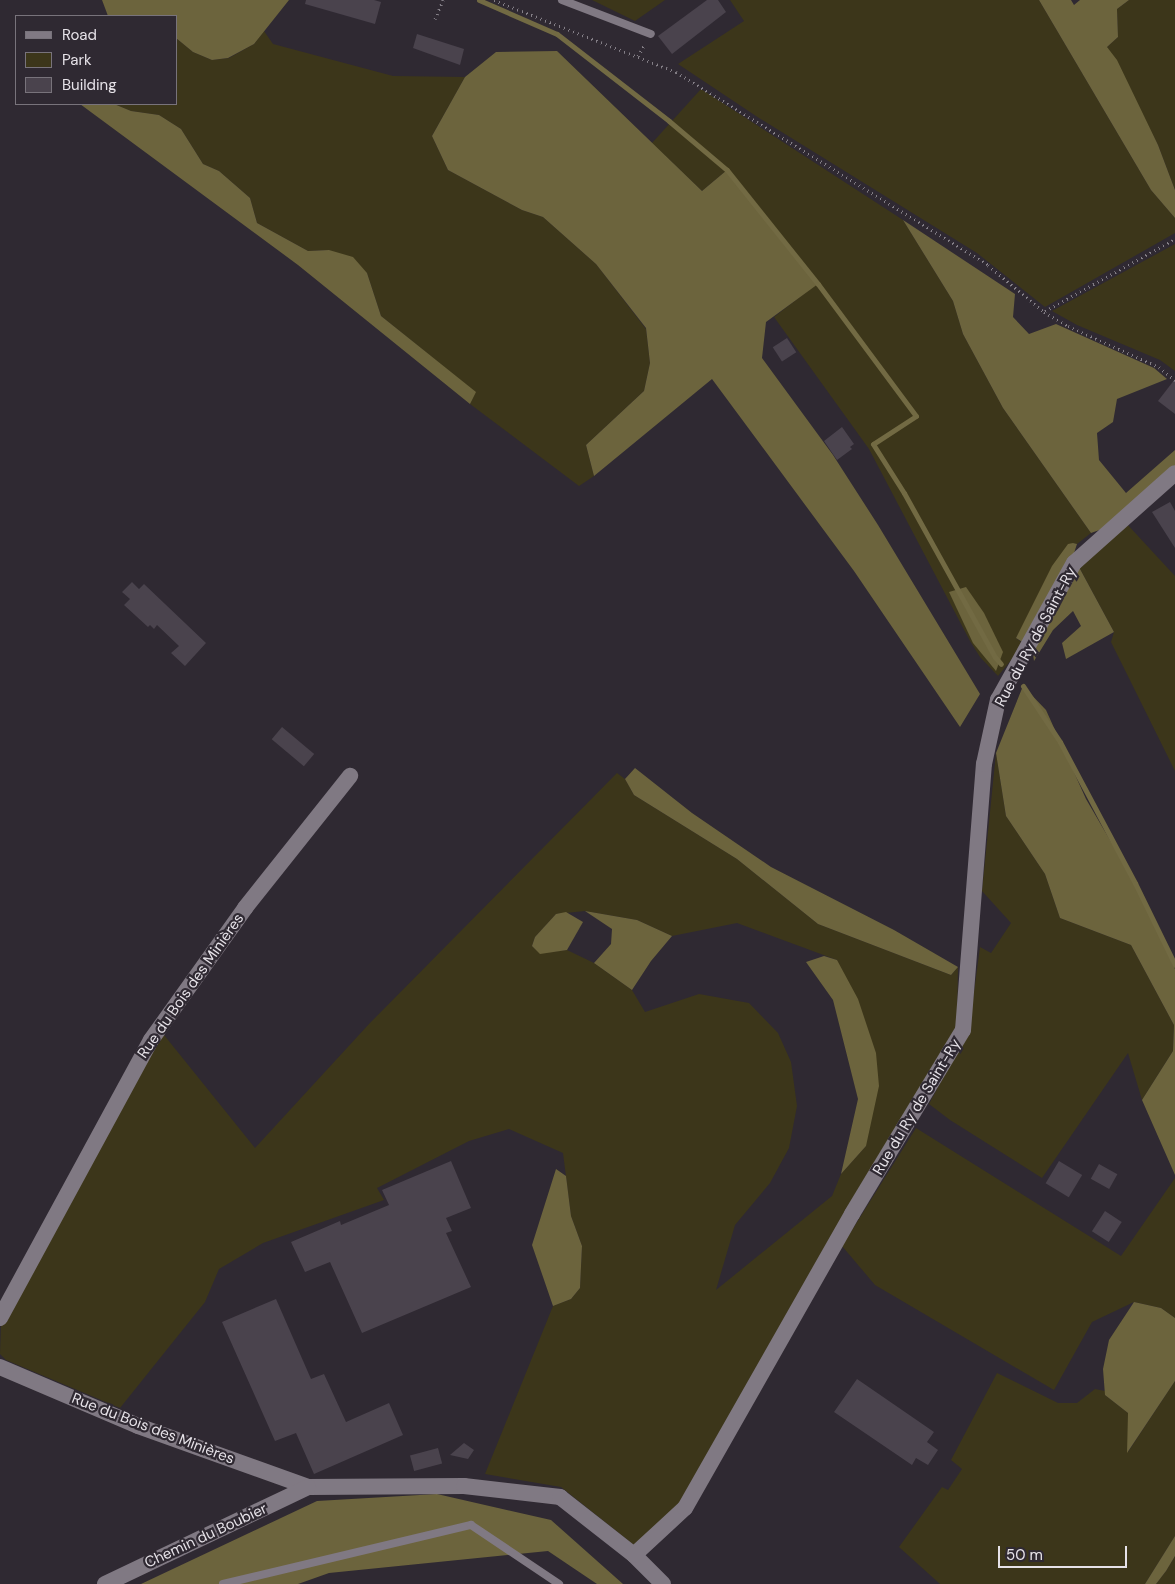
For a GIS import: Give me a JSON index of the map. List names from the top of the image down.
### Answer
{
  "streets": {
    "street": ["Rue du Ry de Saint-Ry", "Rue du Bois des Minières", "Chemin du Boubier"]
  },
  "crossings": [
    ["Rue du Bois des Minières", "Chemin du Boubier"]
  ],
  "legend": ["Road", "Park", "Building"],
  "scale_bar": "50 m"
}
